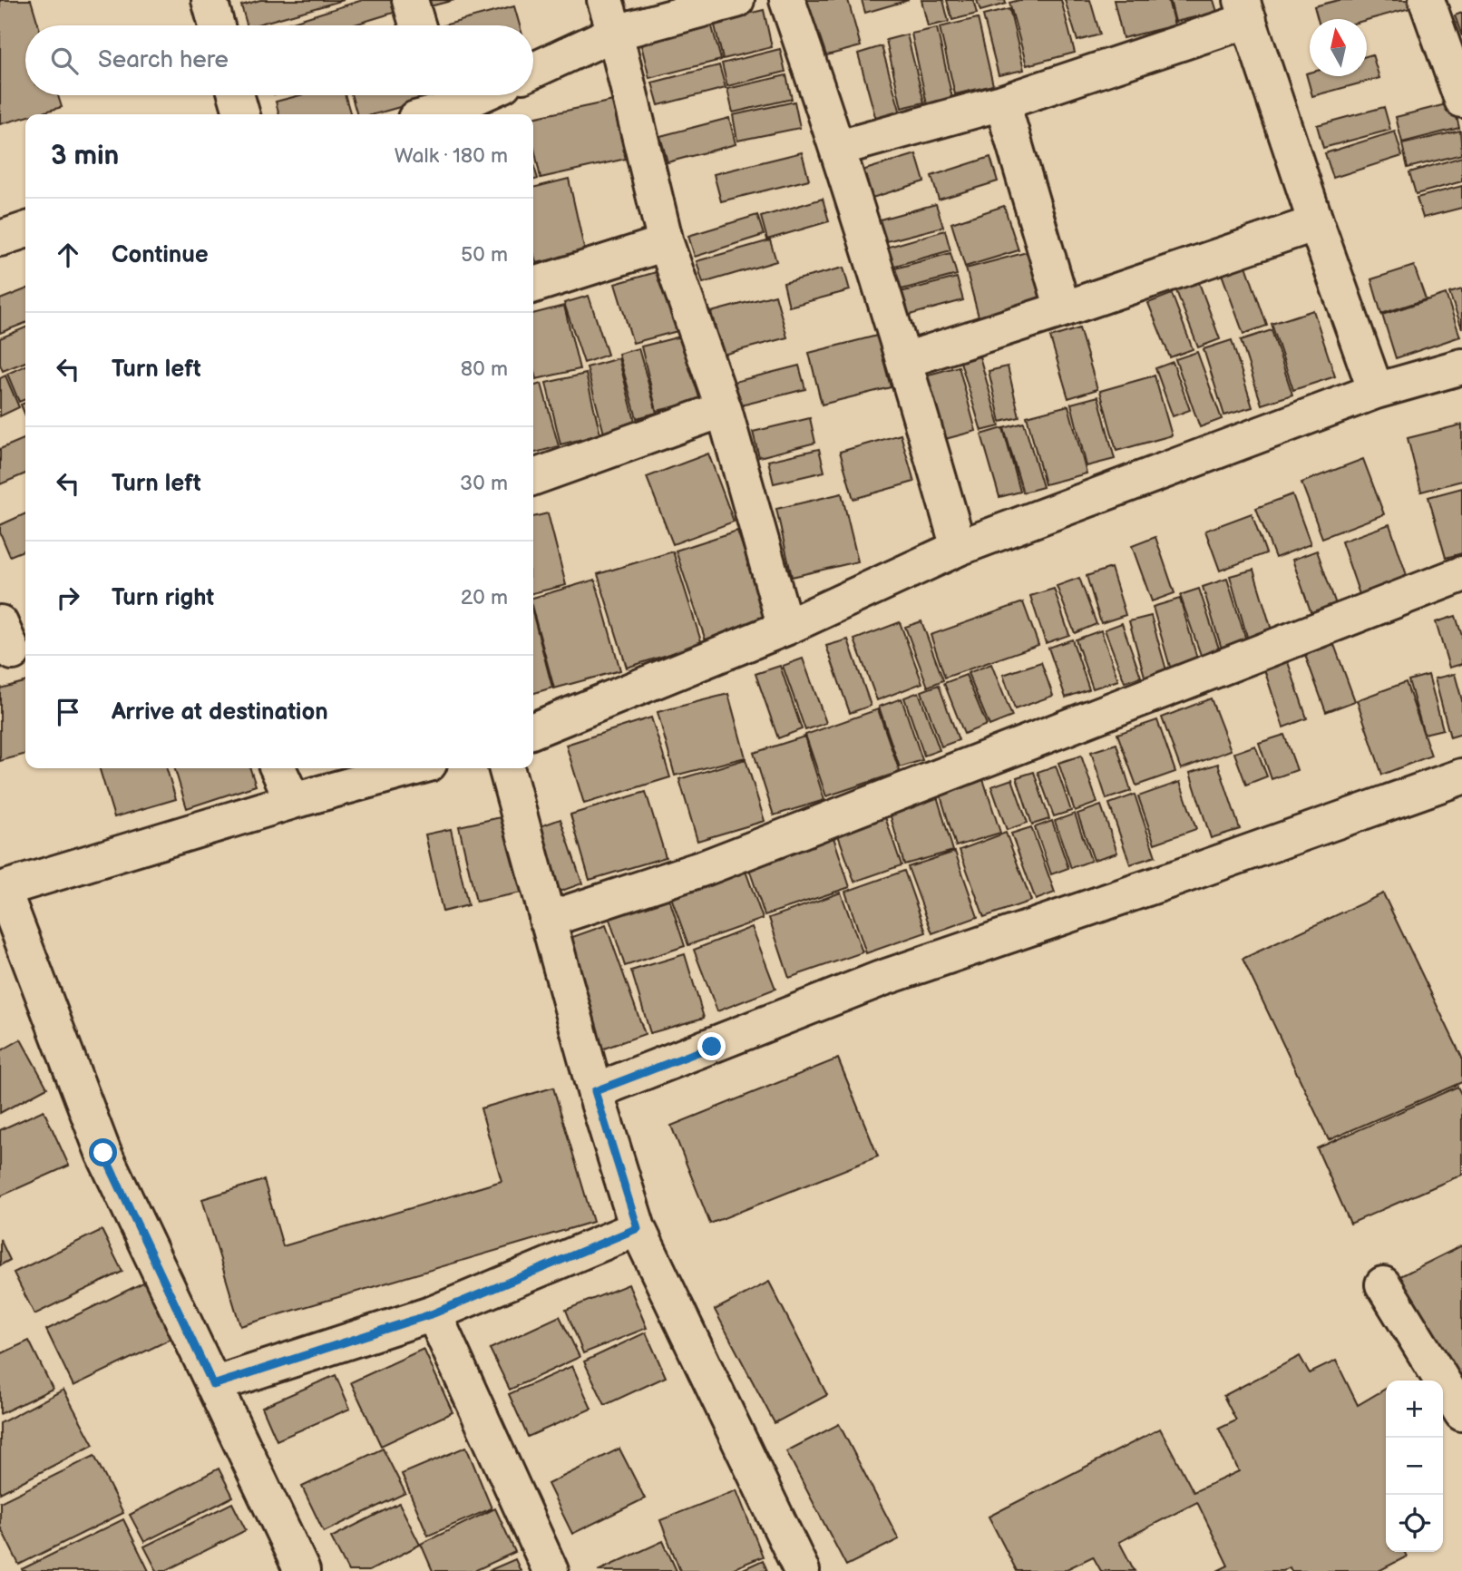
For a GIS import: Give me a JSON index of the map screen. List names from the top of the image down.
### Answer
{
  "north": "top",
  "page": {
    "search": "Search here",
    "heading": ["3 min", "Walk · 180 m"],
    "list": [
      ["Continue", "50 m"],
      ["Turn left", "80 m"],
      ["Turn left", "30 m"],
      ["Turn right", "20 m"],
      "Arrive at destination"
    ],
    "map_buttons": ["+", "−"]
  }
}
